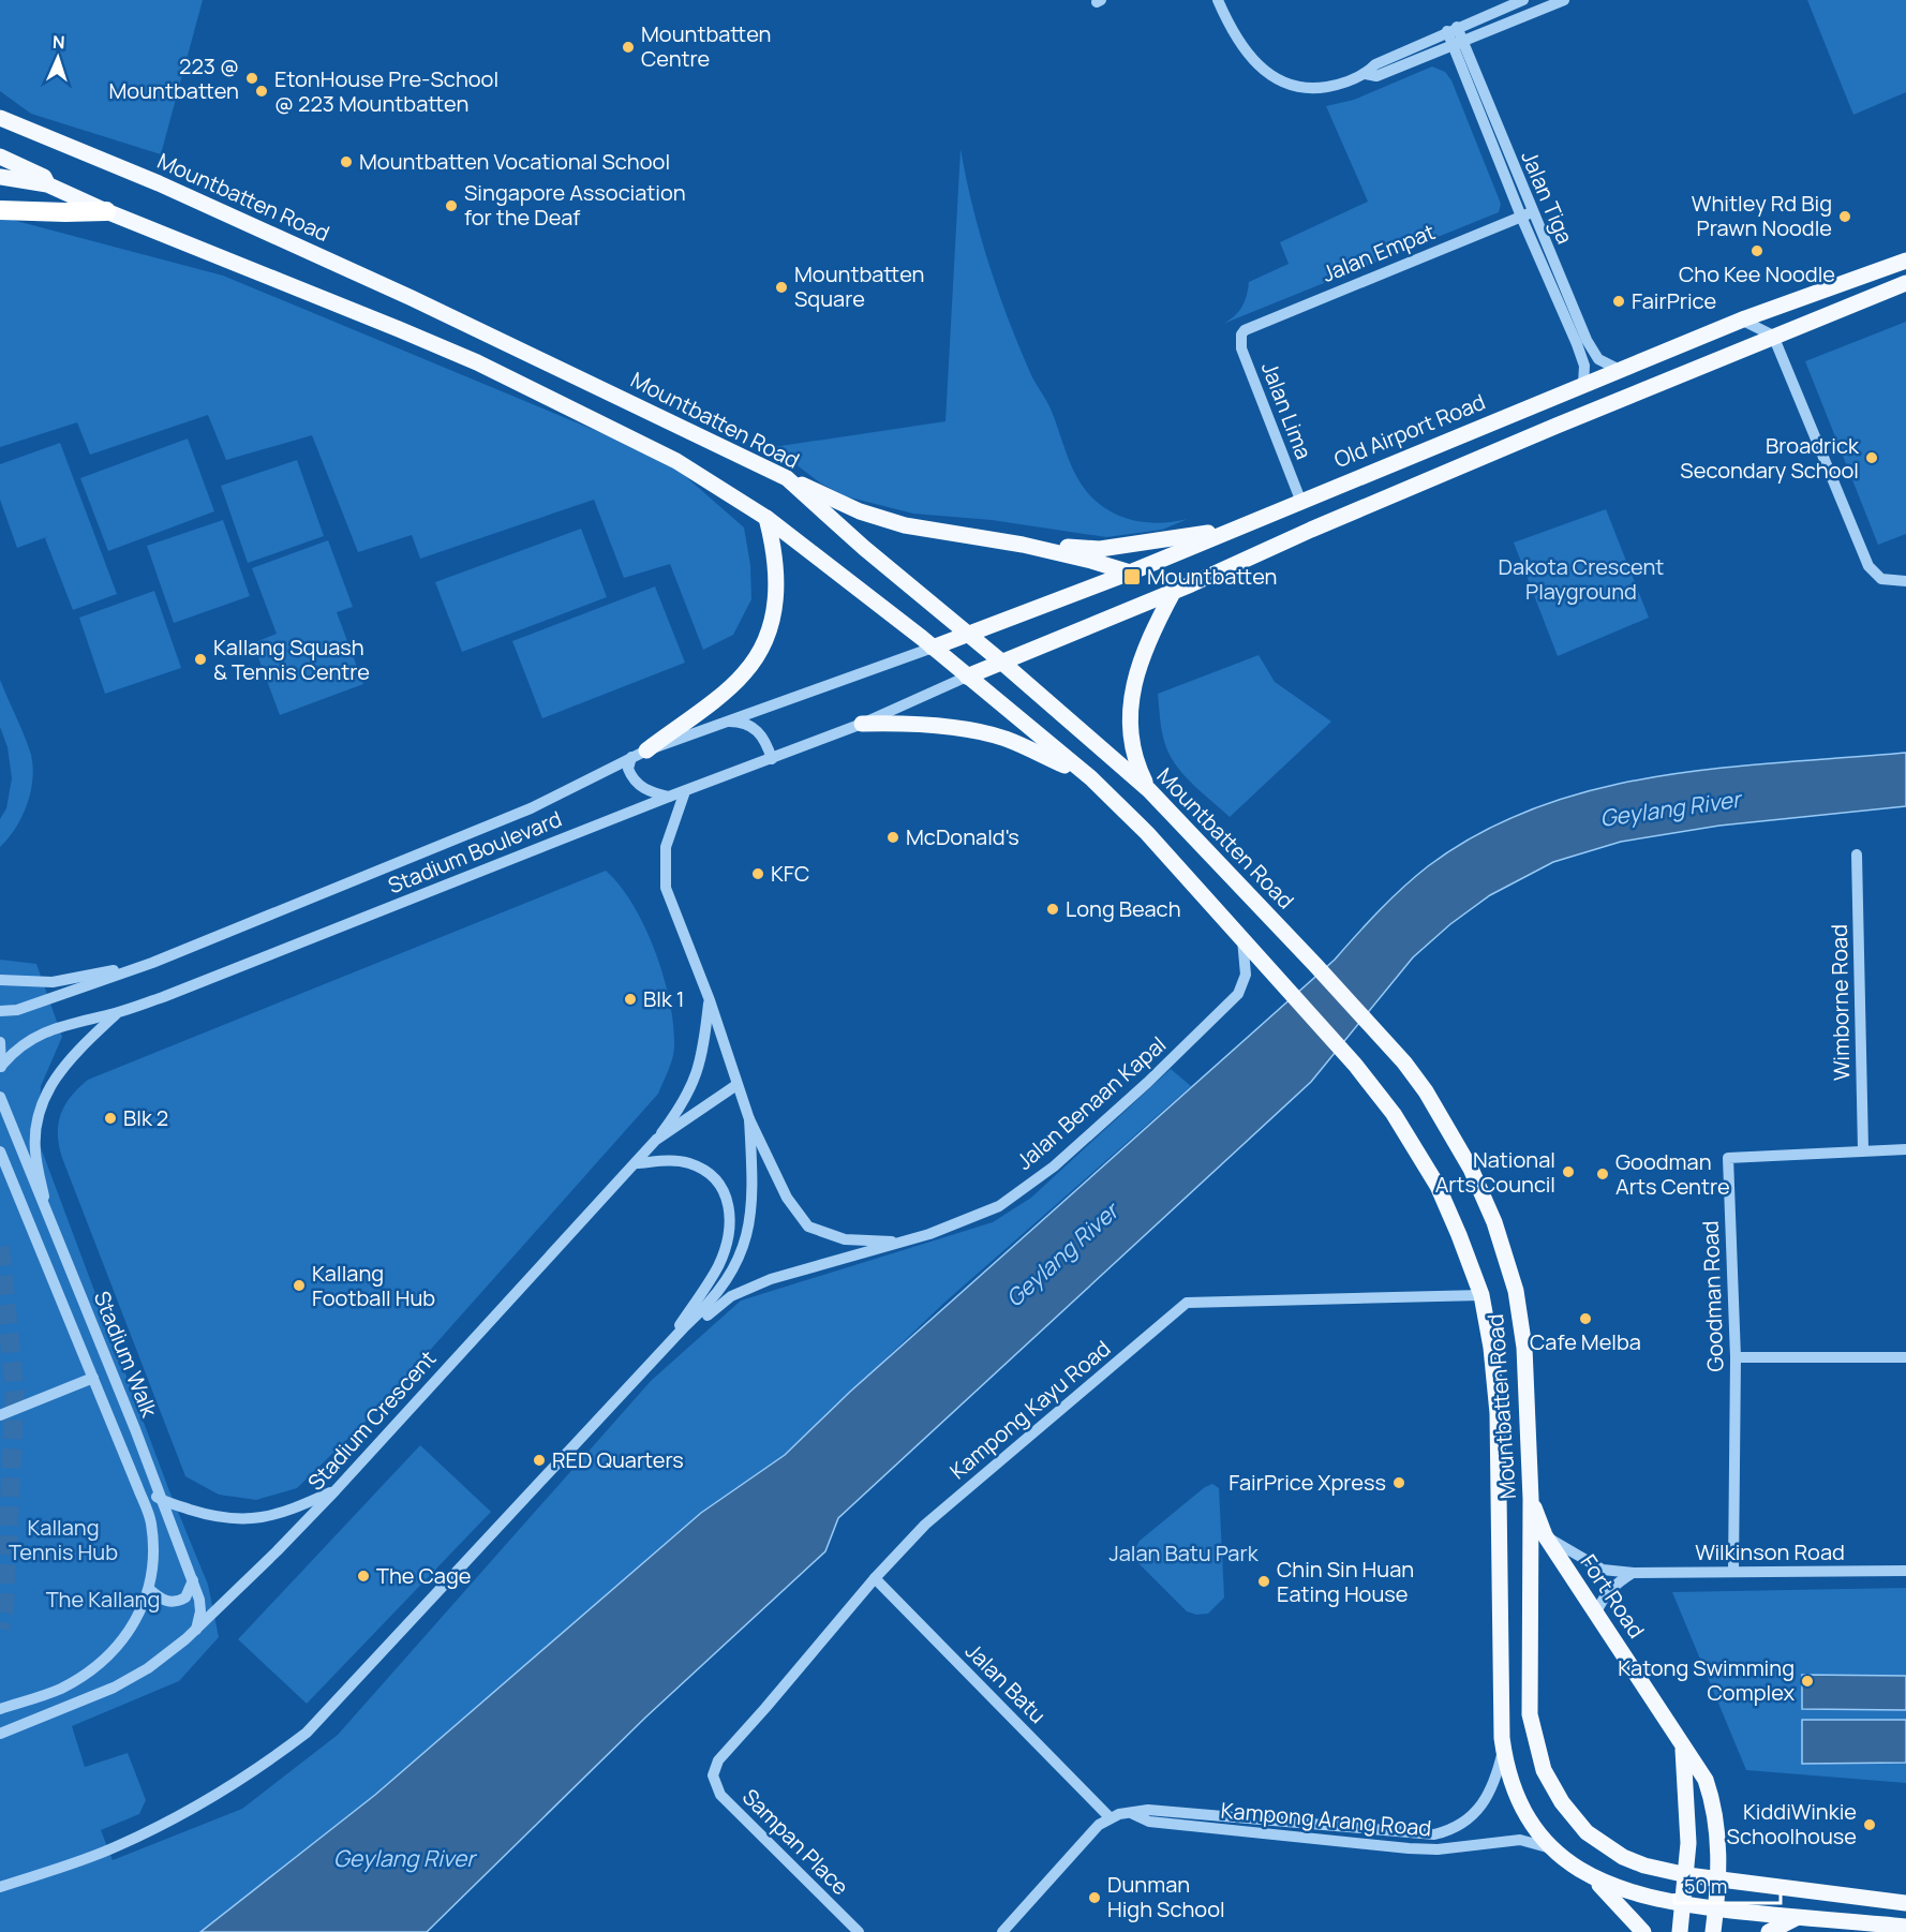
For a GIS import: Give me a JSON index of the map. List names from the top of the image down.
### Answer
{
  "streets": {
    "main road": ["Mountbatten Road", "Old Airport Road", "Fort Road"],
    "street": [
      "Jalan Tiga",
      "Jalan Empat",
      "Jalan Lima",
      "Stadium Boulevard",
      "Wimborne Road",
      "Jalan Benaan Kapal",
      "Goodman Road",
      "Stadium Walk",
      "Kampong Kayu Road",
      "Stadium Crescent",
      "Wilkinson Road",
      "Jalan Batu",
      "Kampong Arang Road",
      "Sampan Place"
    ]
  },
  "crossings": [
    ["Mountbatten Road", "Old Airport Road"],
    ["Mountbatten Road", "Stadium Boulevard"],
    ["Mountbatten Road", "Jalan Benaan Kapal"],
    ["Mountbatten Road", "Kampong Kayu Road"],
    ["Mountbatten Road", "Fort Road"],
    ["Mountbatten Road", "Kampong Arang Road"],
    ["Jalan Tiga", "Jalan Empat"],
    ["Jalan Tiga", "Old Airport Road"],
    ["Jalan Empat", "Jalan Lima"],
    ["Jalan Lima", "Old Airport Road"],
    ["Old Airport Road", "Stadium Boulevard"],
    ["Wimborne Road", "Goodman Road"],
    ["Jalan Benaan Kapal", "Stadium Crescent"],
    ["Goodman Road", "Wilkinson Road"],
    ["Stadium Walk", "Stadium Crescent"],
    ["Kampong Kayu Road", "Jalan Batu"],
    ["Kampong Kayu Road", "Sampan Place"],
    ["Wilkinson Road", "Fort Road"],
    ["Jalan Batu", "Kampong Arang Road"]
  ],
  "water": ["Geylang River"],
  "parks": [
    "Dakota Crescent Playground",
    "Kallang Tennis Hub",
    "Jalan Batu Park",
    "The Kallang"
  ],
  "places": {
    "other": [
      "Mountbatten Centre",
      "223 @ Mountbatten",
      "EtonHouse Pre-School @ 223 Mountbatten",
      "Mountbatten Vocational School",
      "Singapore Association for the Deaf",
      "Whitley Rd Big Prawn Noodle",
      "Cho Kee Noodle",
      "Mountbatten Square",
      "FairPrice",
      "Broadrick Secondary School",
      "Kallang Squash & Tennis Centre",
      "McDonald's",
      "KFC",
      "Long Beach",
      "Blk 1",
      "Blk 2",
      "National Arts Council",
      "Goodman Arts Centre",
      "Kallang Football Hub",
      "Cafe Melba",
      "RED Quarters",
      "FairPrice Xpress",
      "The Cage",
      "Chin Sin Huan Eating House",
      "Katong Swimming Complex",
      "KiddiWinkie Schoolhouse",
      "Dunman High School"
    ],
    "transit": ["Mountbatten"]
  },
  "scale_bar": "50 m",
  "north": "top"
}
